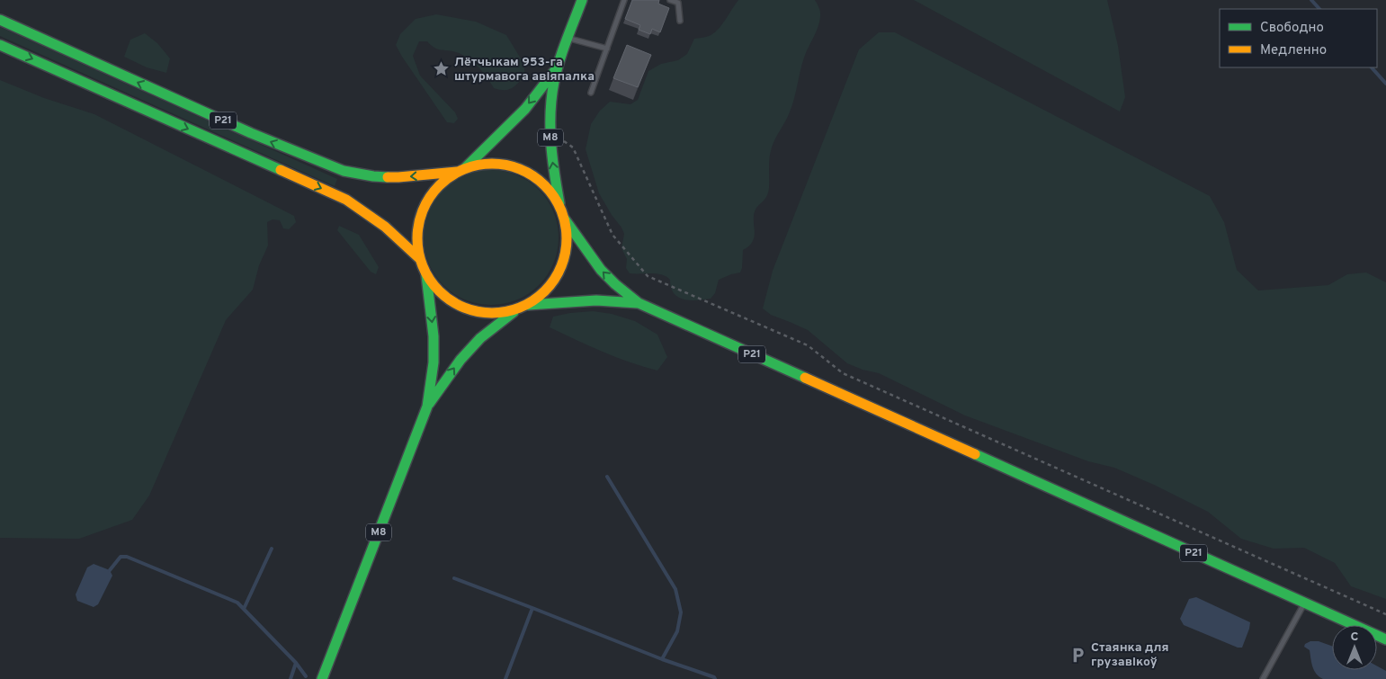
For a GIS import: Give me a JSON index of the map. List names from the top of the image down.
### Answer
{
  "streets": {
    "main road": ["Р21", "М8"]
  },
  "crossings": [
    ["Р21", "М8"]
  ],
  "places": {
    "place": ["Лётчыкам 953-га штурмавога авіяпалка"],
    "parking": ["Стаянка для грузавікоў"]
  },
  "legend": ["Свободно", "Медленно"],
  "north": "top"
}
